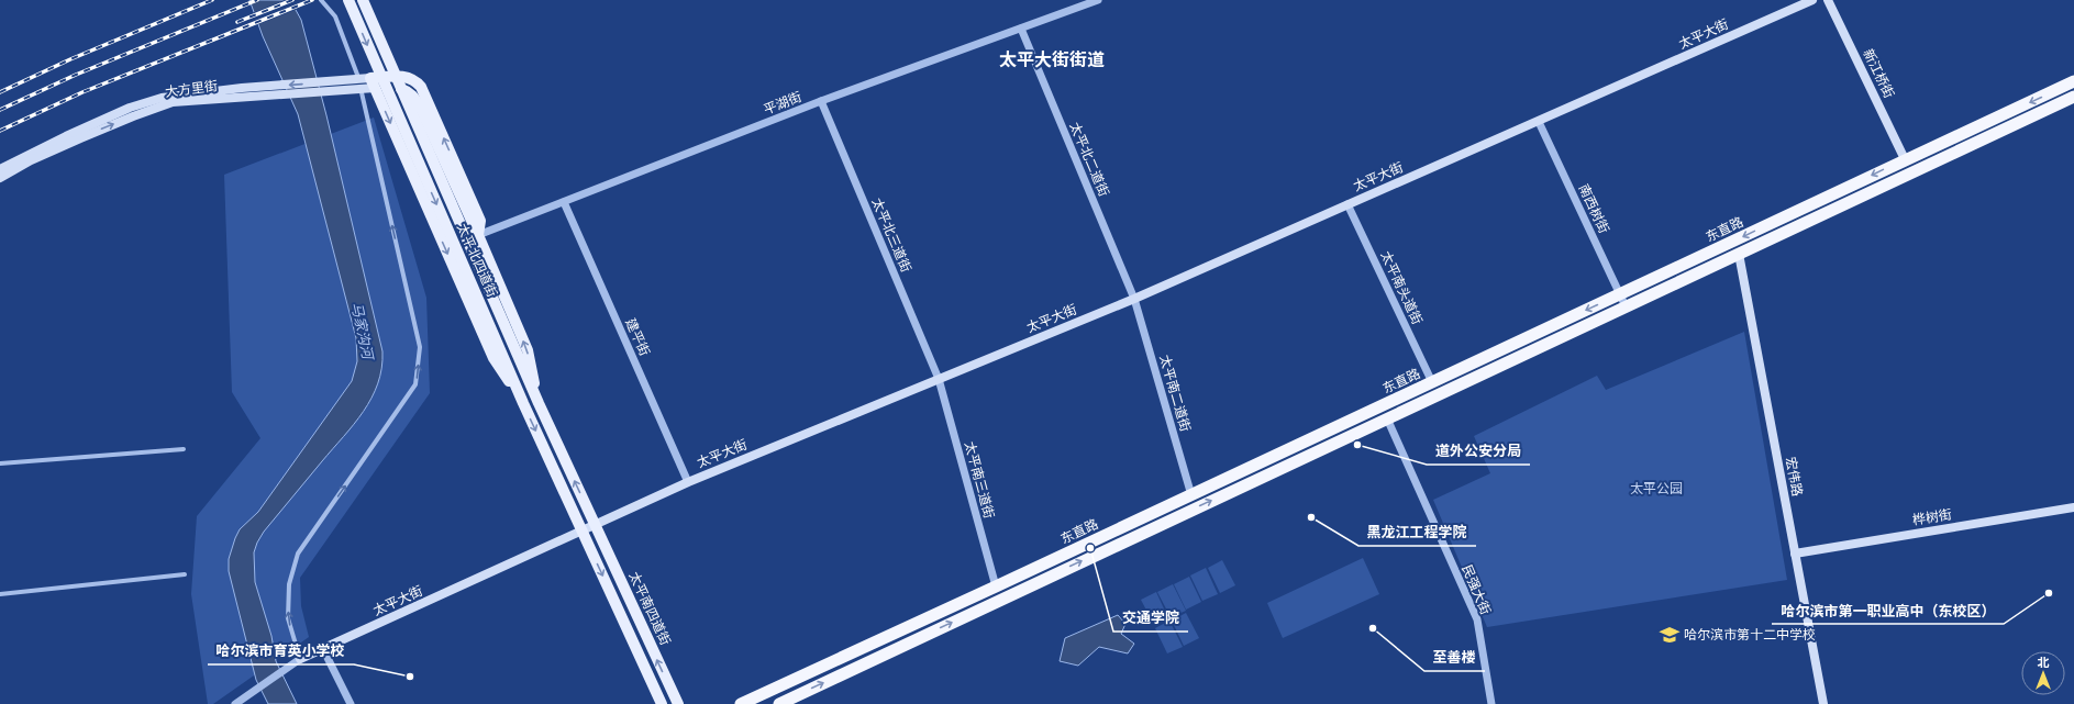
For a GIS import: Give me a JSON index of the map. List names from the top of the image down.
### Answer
{
  "streets": {
    "highway": ["东直路"],
    "main road": [
      "太平大街",
      "新江桥街",
      "大方里街",
      "太平北四道街",
      "宏伟路",
      "桦树街",
      "太平南四道街"
    ],
    "street": [
      "平湖街",
      "太平北二道街",
      "南西树街",
      "太平北三道街",
      "太平南头道街",
      "建平街",
      "太平南二道街",
      "太平南三道街",
      "民强大街"
    ]
  },
  "crossings": [
    ["太平大街", "太平北二道街"],
    ["太平大街", "南西树街"],
    ["太平大街", "太平北三道街"],
    ["太平大街", "太平北四道街"],
    ["太平大街", "太平南头道街"],
    ["太平大街", "建平街"],
    ["太平大街", "太平南二道街"],
    ["太平大街", "太平南三道街"],
    ["太平大街", "太平南四道街"],
    ["新江桥街", "东直路"],
    ["平湖街", "太平北二道街"],
    ["平湖街", "太平北三道街"],
    ["平湖街", "建平街"],
    ["太平北二道街", "太平南二道街"],
    ["南西树街", "东直路"],
    ["东直路", "太平南头道街"],
    ["东直路", "太平南二道街"],
    ["东直路", "宏伟路"],
    ["东直路", "太平南三道街"],
    ["东直路", "民强大街"],
    ["太平北三道街", "太平南三道街"],
    ["太平北四道街", "太平南四道街"],
    ["宏伟路", "桦树街"]
  ],
  "districts": ["太平大街街道"],
  "water": ["马家沟河"],
  "parks": ["太平公园"],
  "places": {
    "other": [
      "道外公安分局",
      "黑龙江工程学院",
      "交通学院",
      "哈尔滨市第一职业高中（东校区）",
      "至善楼",
      "哈尔滨市育英小学校"
    ],
    "school or university": ["哈尔滨市第十二中学校"]
  },
  "north": "top"
}
